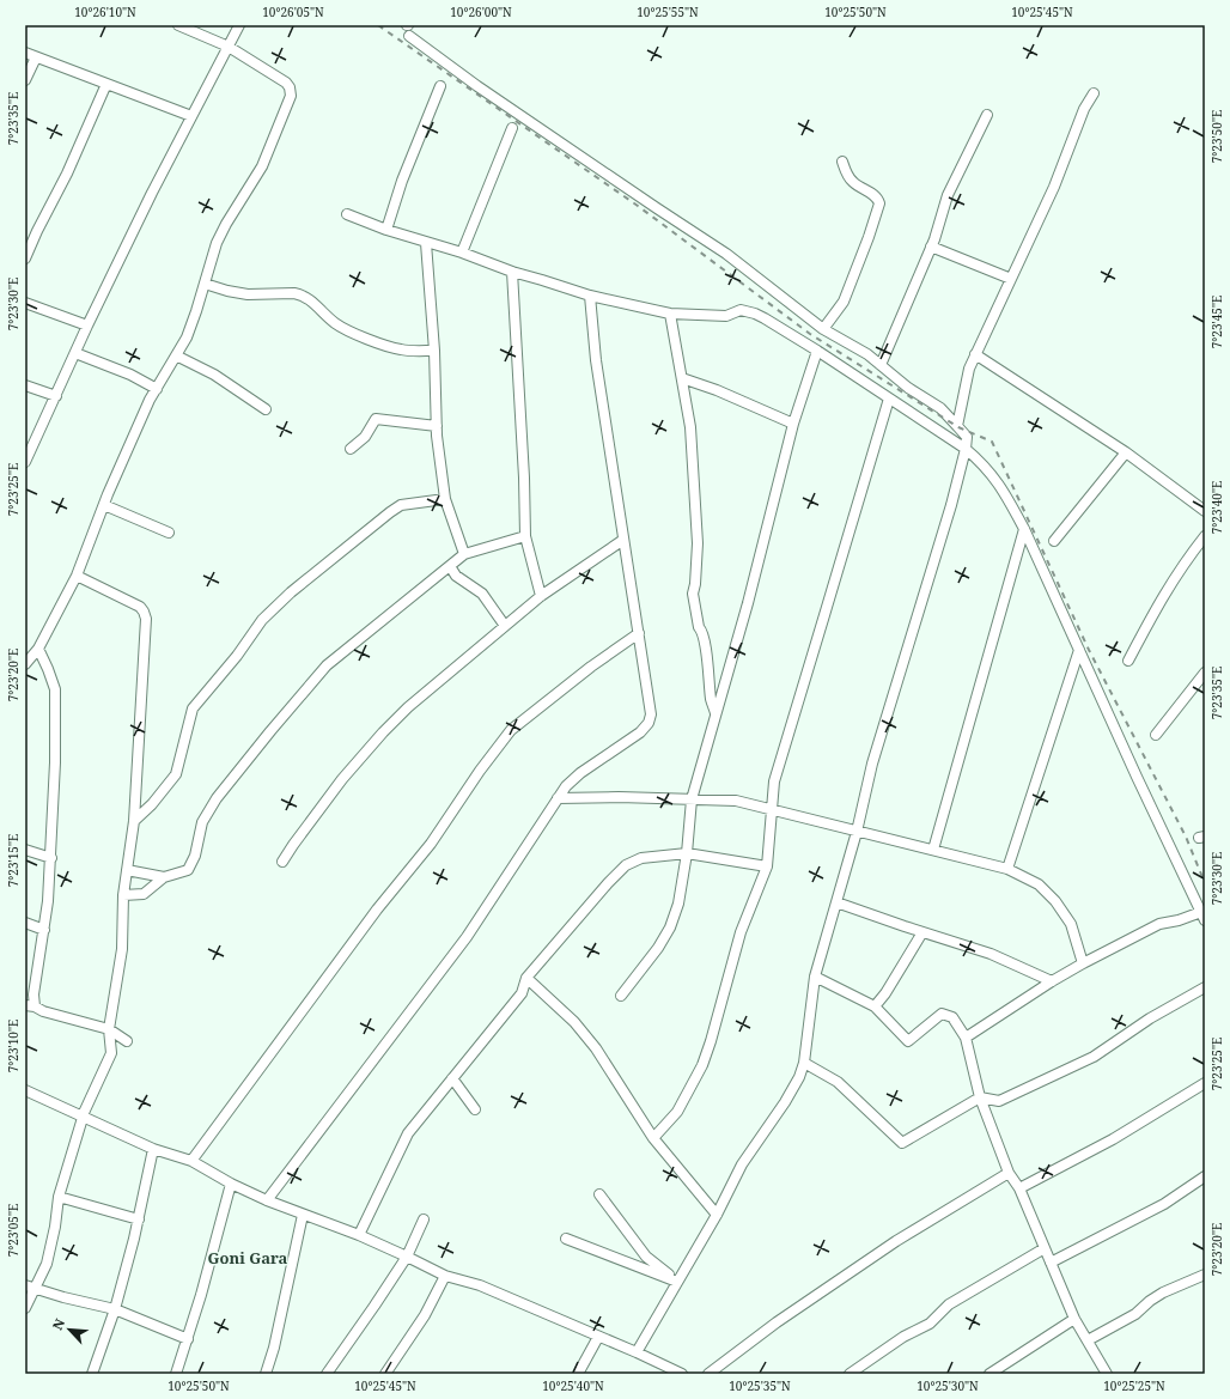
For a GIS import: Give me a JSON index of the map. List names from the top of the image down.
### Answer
{
  "districts": ["Goni Gara"],
  "north": "top left",
  "coordinates": [
    "10°26'10\"N",
    "10°26'05\"N",
    "10°26'00\"N",
    "10°25'55\"N",
    "10°25'50\"N",
    "10°25'45\"N",
    "7°23'35\"E",
    "7°23'50\"E",
    "7°23'30\"E",
    "7°23'45\"E",
    "7°23'25\"E",
    "7°23'40\"E",
    "7°23'20\"E",
    "7°23'15\"E",
    "7°23'10\"E",
    "7°23'05\"E",
    "10°25'40\"N",
    "10°25'35\"N",
    "10°25'30\"N",
    "10°25'25\"N"
  ]
}
